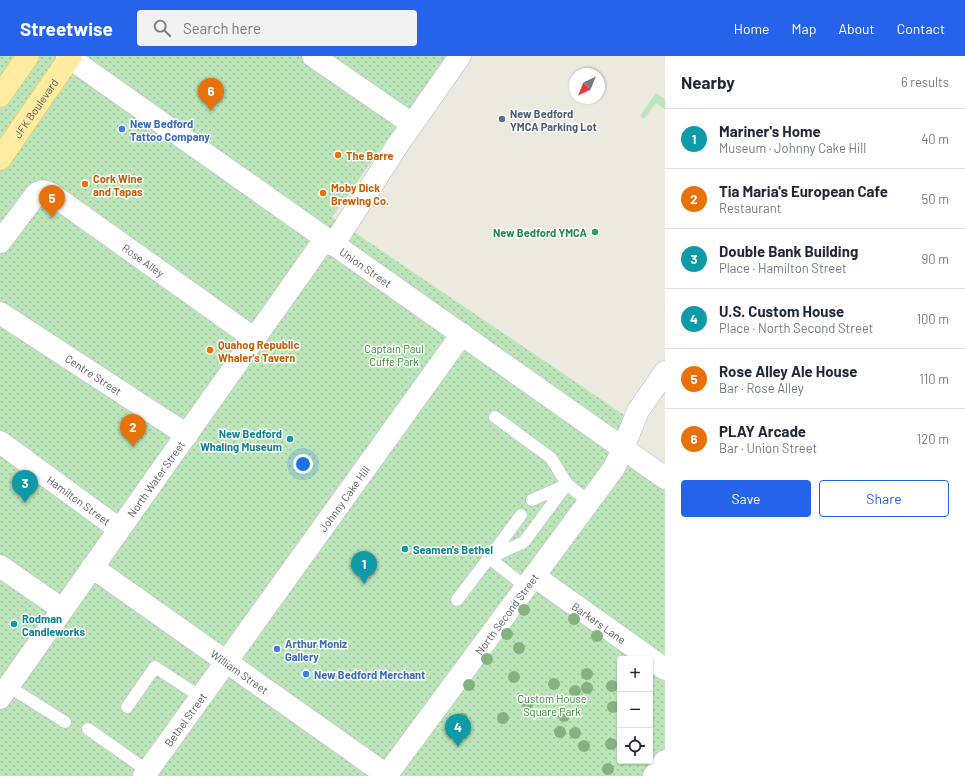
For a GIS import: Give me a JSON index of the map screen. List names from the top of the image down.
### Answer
{
  "streets": {
    "main road": ["JFK Boulevard"],
    "street": [
      "Rose Alley",
      "Union Street",
      "Centre Street",
      "North Water Street",
      "Johnny Cake Hill",
      "Hamilton Street",
      "North Second Street",
      "Barkers Lane",
      "William Street",
      "Bethel Street"
    ]
  },
  "crossings": [
    ["JFK Boulevard", "Union Street"],
    ["Rose Alley", "North Water Street"],
    ["Union Street", "North Water Street"],
    ["Union Street", "Johnny Cake Hill"],
    ["Union Street", "North Second Street"],
    ["Centre Street", "North Water Street"],
    ["North Water Street", "Hamilton Street"],
    ["North Water Street", "William Street"],
    ["Johnny Cake Hill", "William Street"],
    ["Johnny Cake Hill", "Bethel Street"],
    ["North Second Street", "Barkers Lane"],
    ["North Second Street", "William Street"],
    ["William Street", "Bethel Street"]
  ],
  "parks": ["Captain Paul Cuffe Park", "Custom House Square Park"],
  "places": [
    "New Bedford YMCA Parking Lot",
    "New Bedford Tattoo Company",
    "The Barre",
    "Cork Wine and Tapas",
    "Moby Dick Brewing Co.",
    "New Bedford YMCA",
    "Quahog Republic Whaler's Tavern",
    "New Bedford Whaling Museum",
    "Seamen's Bethel",
    "Rodman Candleworks",
    "Arthur Moniz Gallery",
    "New Bedford Merchant"
  ],
  "north": "bottom left",
  "page": {
    "header": "Streetwise",
    "search": "Search here",
    "nav": [
      "Home",
      "Map",
      "About",
      "Contact"
    ],
    "heading": ["Nearby", "6 results"],
    "pins": [
      "6",
      "5",
      "2",
      "3",
      "1",
      "4"
    ],
    "list": [
      {
        "mark": "1",
        "name": "Mariner's Home",
        "note": "Museum · Johnny Cake Hill",
        "value": "40 m"
      },
      {
        "mark": "2",
        "name": "Tia Maria's European Cafe",
        "note": "Restaurant",
        "value": "50 m"
      },
      {
        "mark": "3",
        "name": "Double Bank Building",
        "note": "Place · Hamilton Street",
        "value": "90 m"
      },
      {
        "mark": "4",
        "name": "U.S. Custom House",
        "note": "Place · North Second Street",
        "value": "100 m"
      },
      {
        "mark": "5",
        "name": "Rose Alley Ale House",
        "note": "Bar · Rose Alley",
        "value": "110 m"
      },
      {
        "mark": "6",
        "name": "PLAY Arcade",
        "note": "Bar · Union Street",
        "value": "120 m"
      }
    ],
    "buttons": ["Save", "Share"],
    "map_buttons": ["+", "−"]
  }
}
